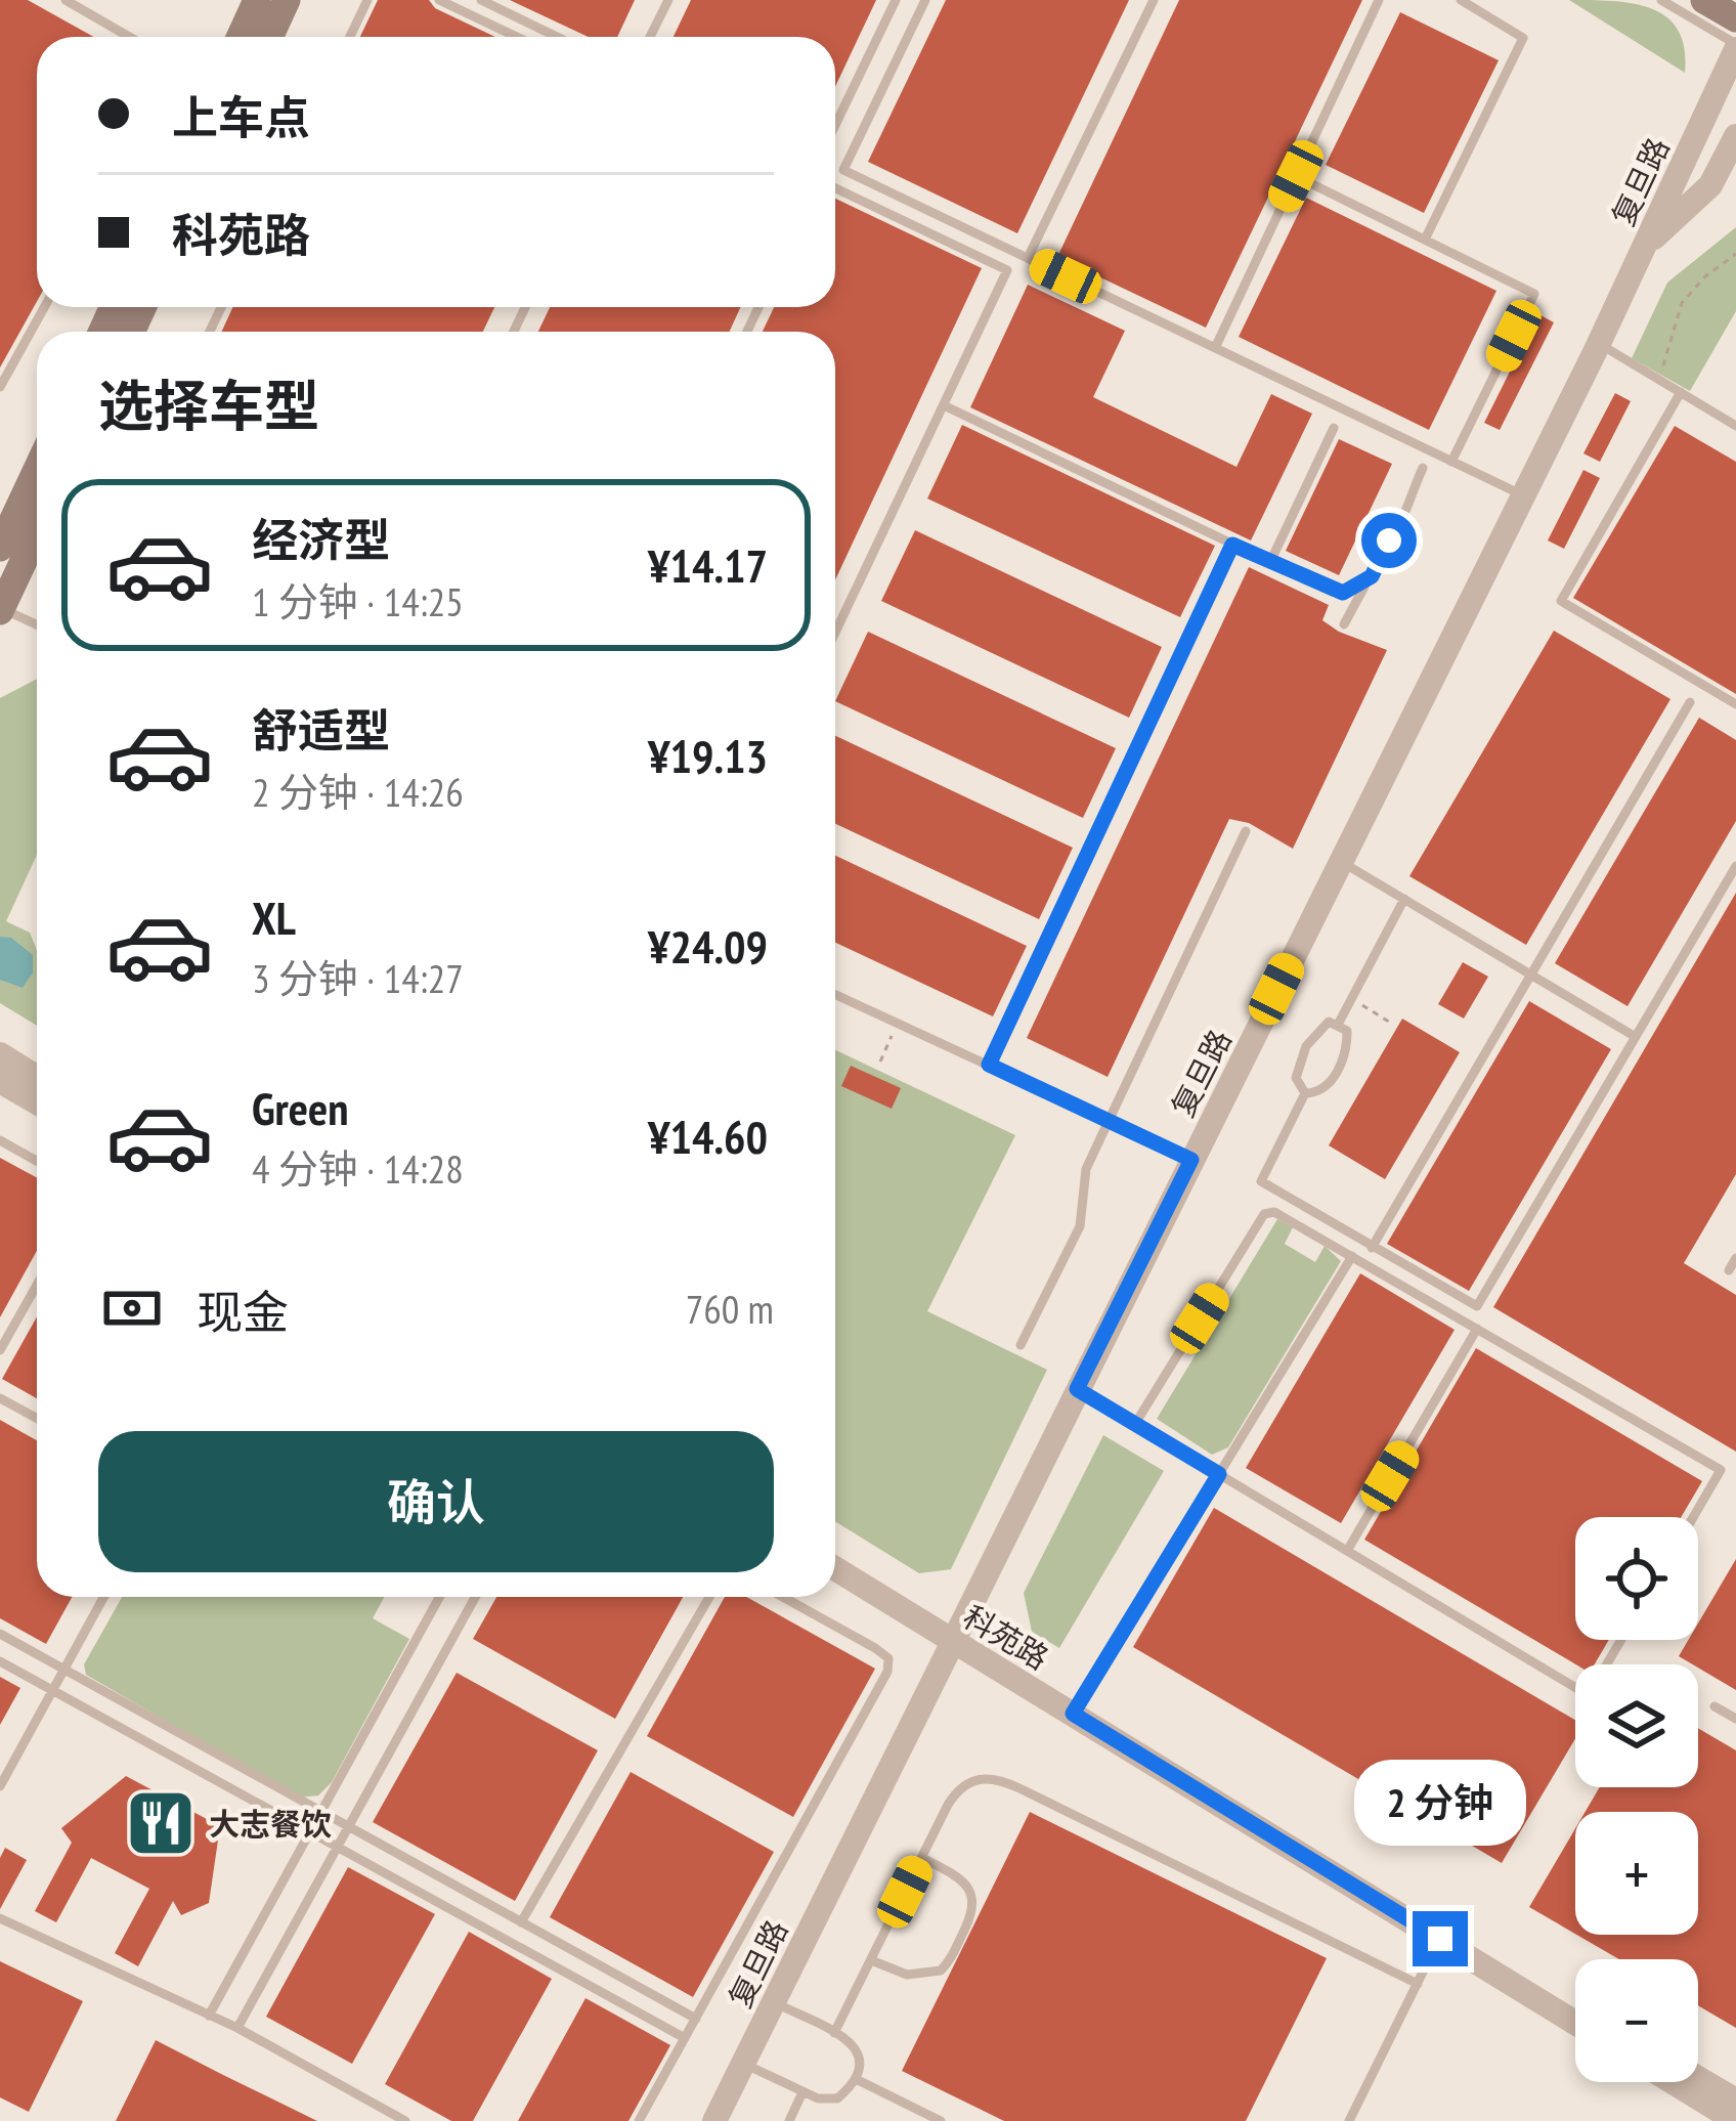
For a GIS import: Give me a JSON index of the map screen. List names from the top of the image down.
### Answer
{
  "streets": {
    "street": ["复旦路", "科苑路"]
  },
  "crossings": [
    ["复旦路", "科苑路"]
  ],
  "places": {
    "restaurant": ["大志餐饮"]
  },
  "page": {
    "banner": ["上车点", "科苑路"],
    "heading": "选择车型",
    "list": [
      {
        "name": "经济型",
        "note": "1 分钟 · 14:25",
        "value": "¥14.17"
      },
      {
        "name": "舒适型",
        "note": "2 分钟 · 14:26",
        "value": "¥19.13"
      },
      {
        "name": "XL",
        "note": "3 分钟 · 14:27",
        "value": "¥24.09"
      },
      {
        "name": "Green",
        "note": "4 分钟 · 14:28",
        "value": "¥14.60"
      }
    ],
    "pay": ["现金", "760 m"],
    "buttons": "确认",
    "map_buttons": ["+", "−"],
    "bubble": "2 分钟"
  }
}
